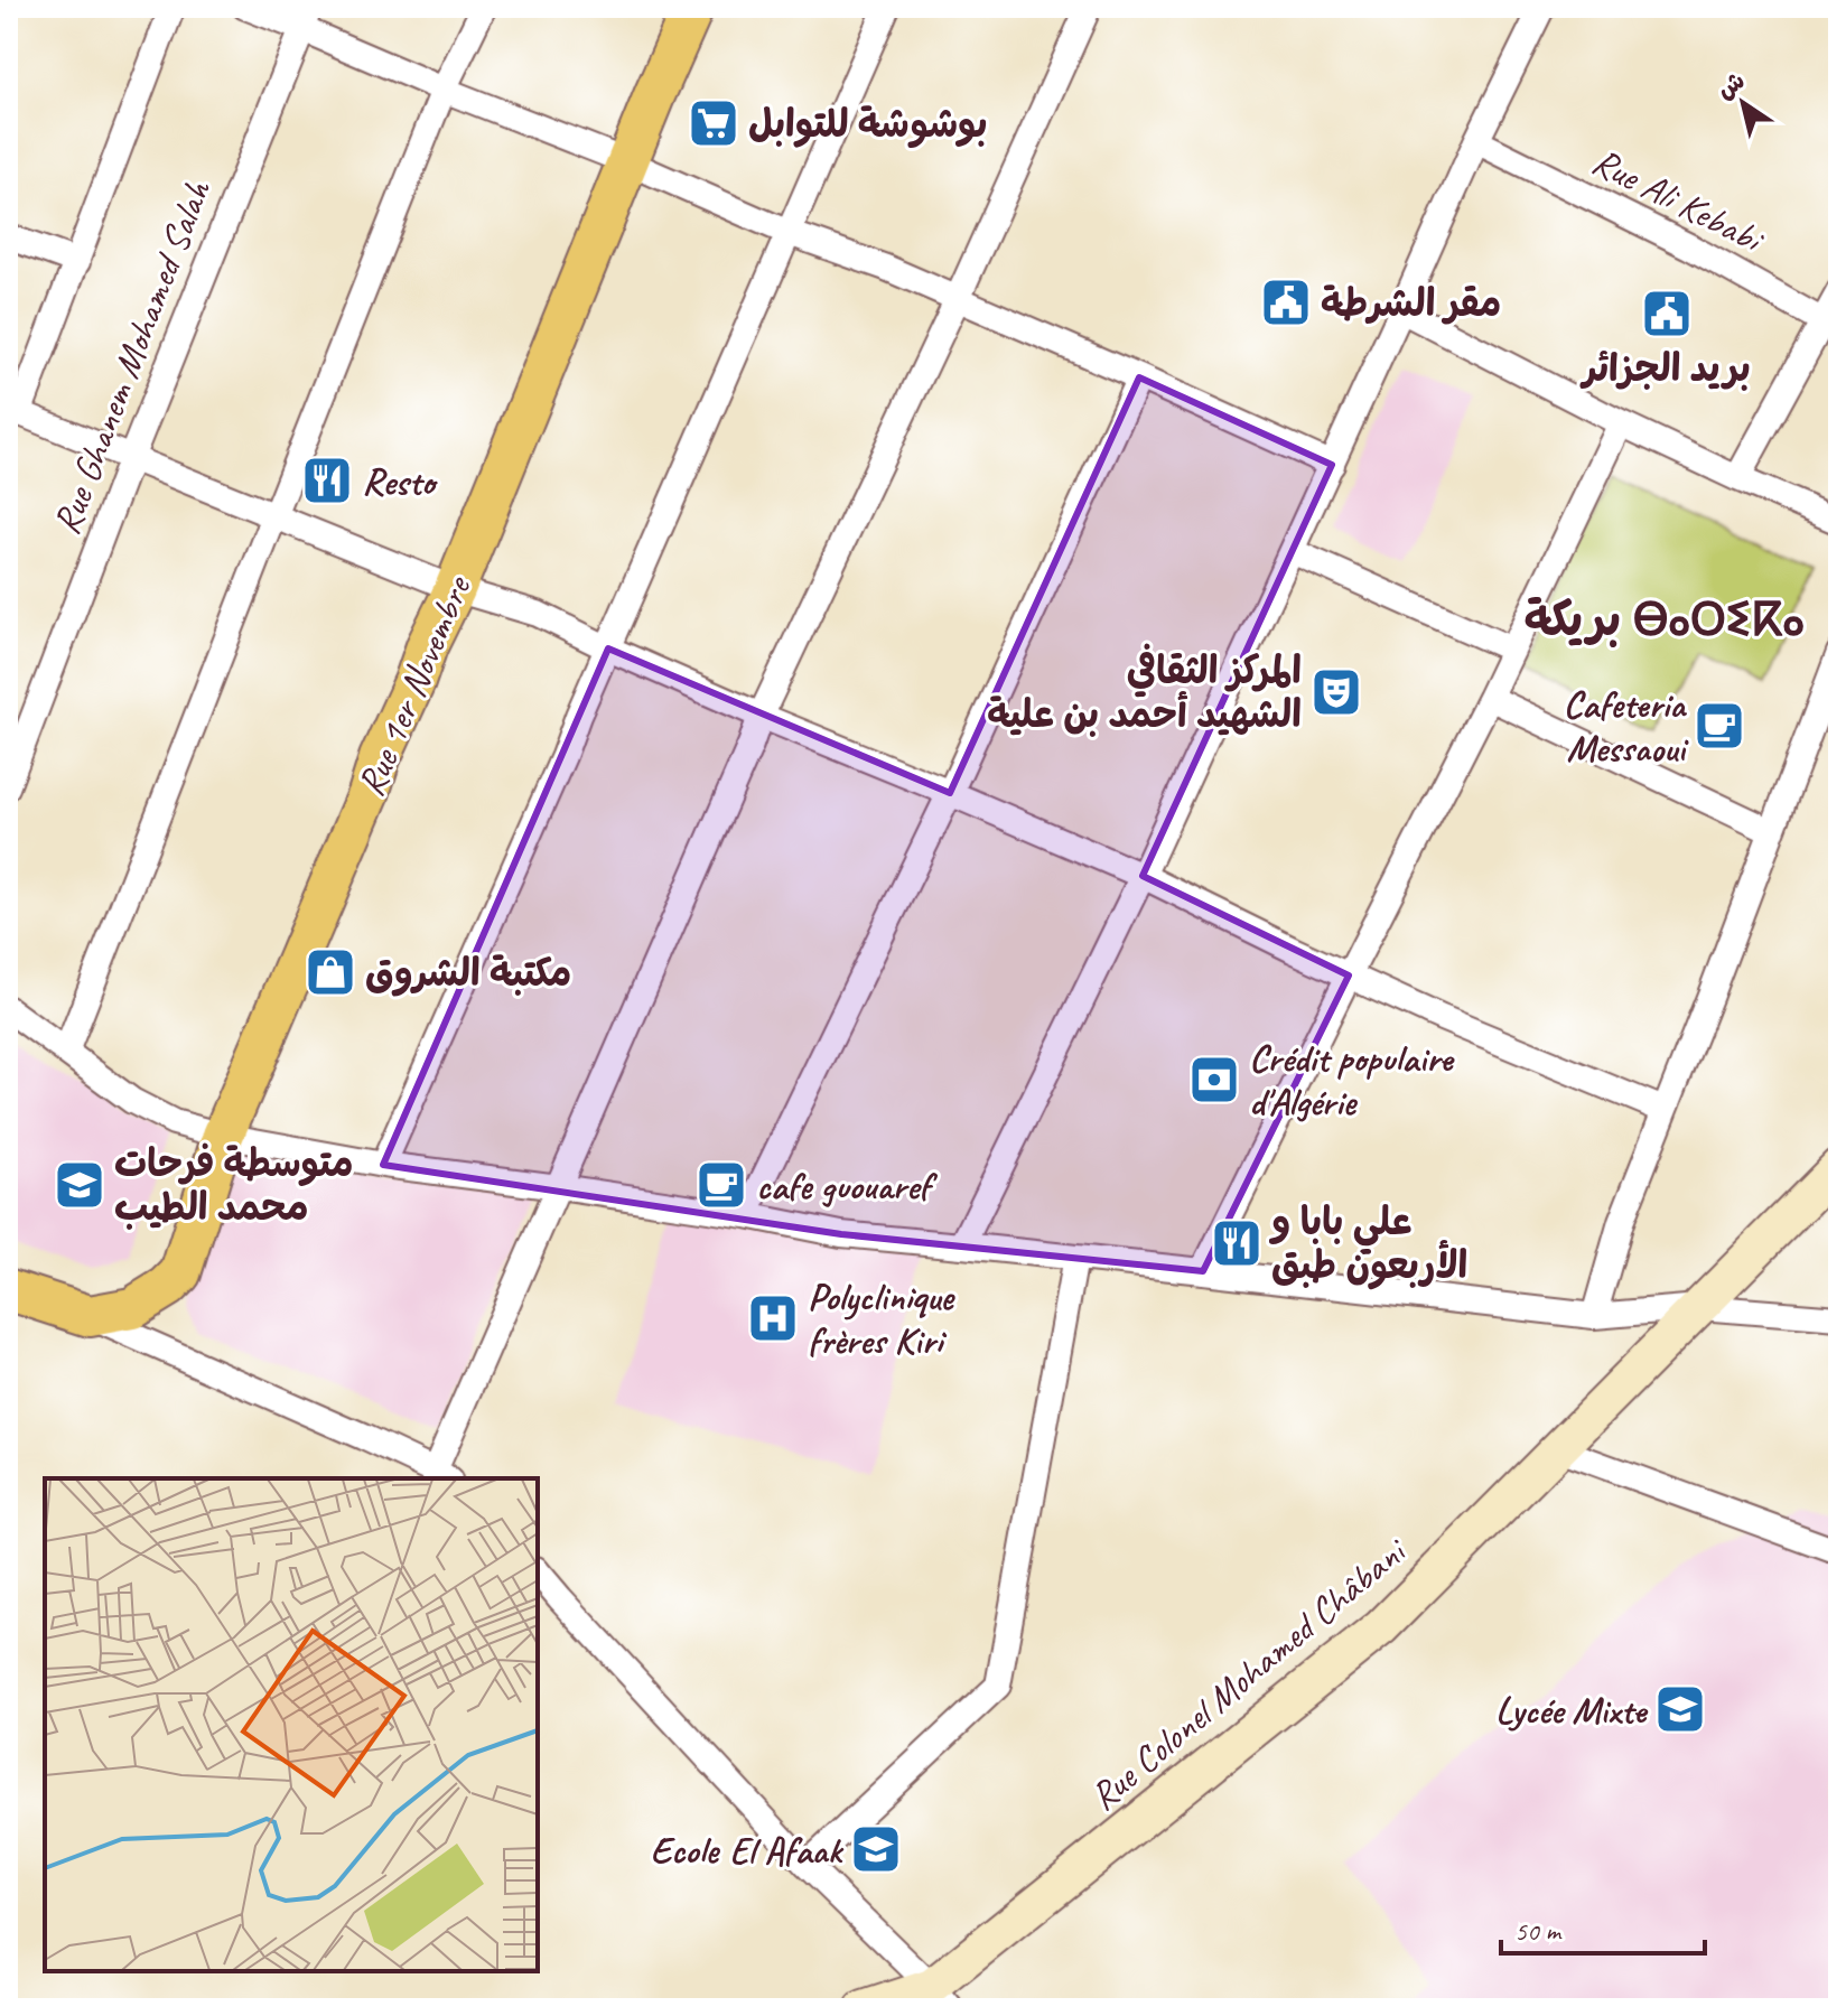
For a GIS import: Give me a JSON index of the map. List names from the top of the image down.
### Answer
{
  "streets": {
    "main road": ["Rue 1er Novembre", "Rue Colonel Mohamed Châbani"],
    "street": ["Rue Ali Kebabi", "Rue Ghanem Mohamed Salah"]
  },
  "districts": ["بريكة ⴱⴰⵔⵉⴽⴰ"],
  "places": {
    "supermarket": ["بوشوشة للتوابل"],
    "public building": ["مقر الشرطة", "بريد الجزائر"],
    "restaurant": ["Resto", "علي بابا و الأربعون طبق"],
    "theatre": ["المركز الثقافي الشهيد أحمد بن علية"],
    "cafe": ["Cafeteria Messaoui", "cafe guouaref"],
    "shop": ["مكتبة الشروق"],
    "bank": ["Crédit populaire d'Algérie"],
    "school or university": ["متوسطة فرحات محمد الطيب", "Lycée Mixte", "Ecole El Afaak"],
    "hospital": ["Polyclinique frères Kiri"]
  },
  "scale_bar": "50 m",
  "north": "top left"
}
